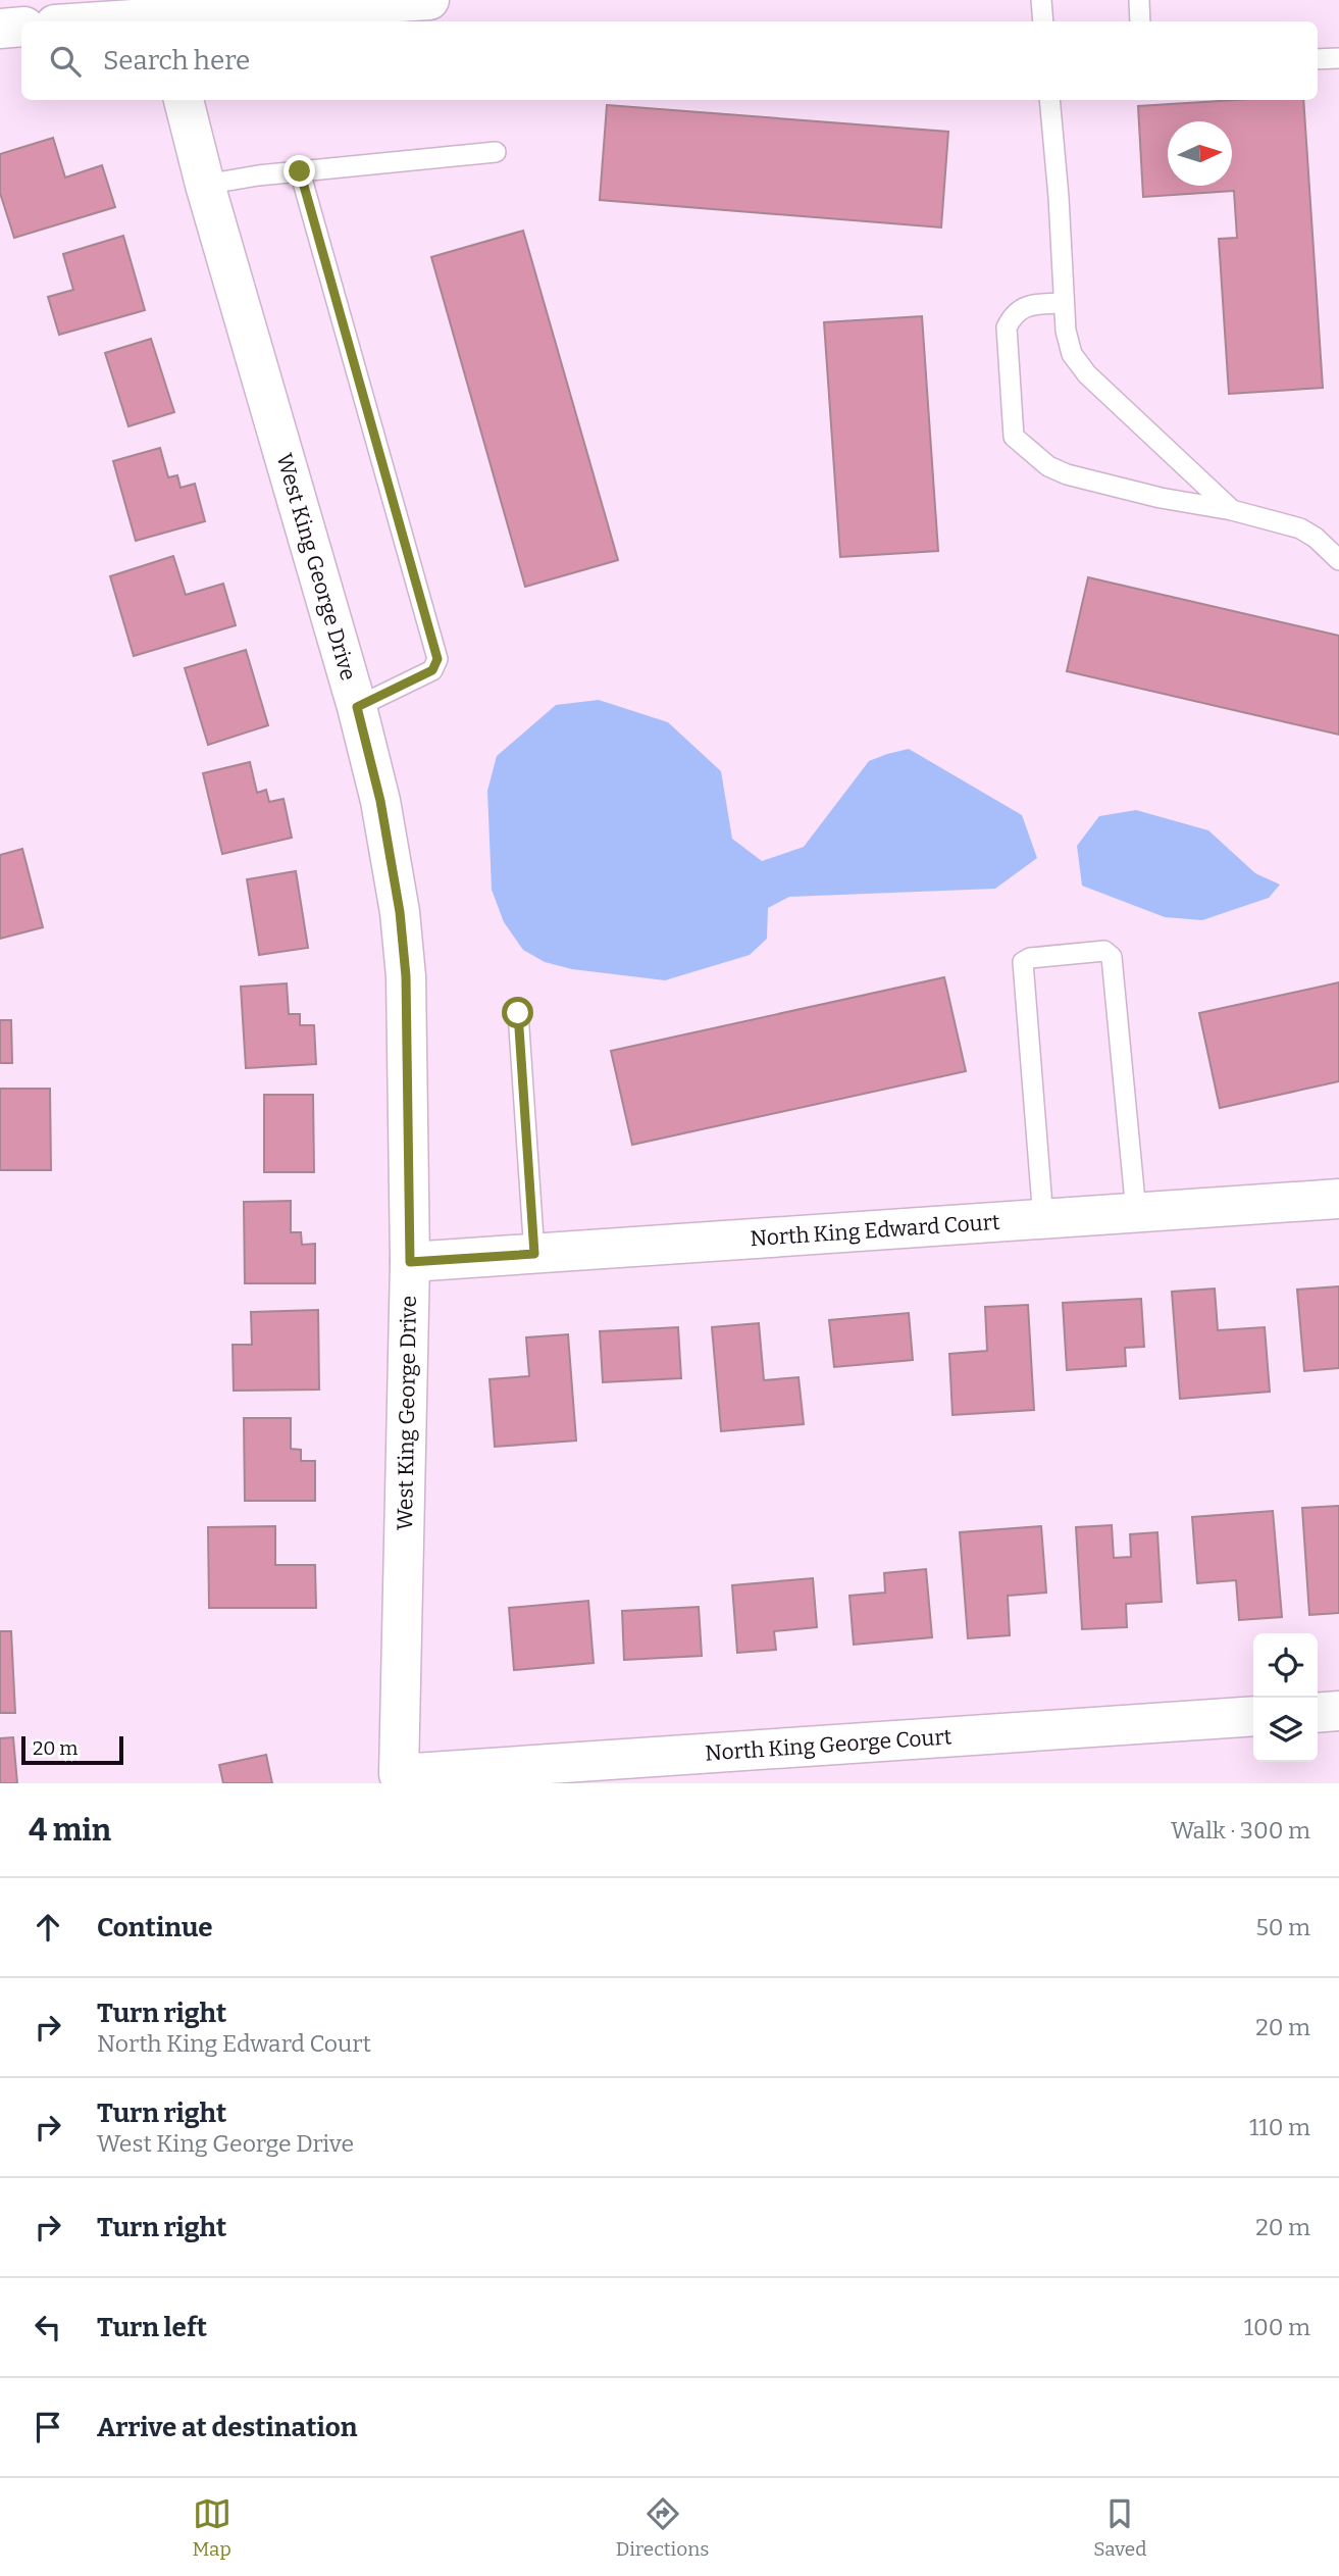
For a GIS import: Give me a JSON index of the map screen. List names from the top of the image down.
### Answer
{
  "streets": {
    "street": ["West King George Drive", "North King Edward Court", "North King George Court"]
  },
  "crossings": [
    ["West King George Drive", "North King Edward Court"],
    ["West King George Drive", "North King George Court"]
  ],
  "scale_bar": "20 m",
  "north": "right",
  "page": {
    "search": "Search here",
    "scale": "20 m",
    "heading": ["4 min", "Walk · 300 m"],
    "list": [
      ["Continue", "50 m"],
      ["Turn right", "North King Edward Court", "20 m"],
      ["Turn right", "West King George Drive", "110 m"],
      ["Turn right", "20 m"],
      ["Turn left", "100 m"],
      "Arrive at destination"
    ],
    "nav": ["Map", "Directions", "Saved"]
  }
}
